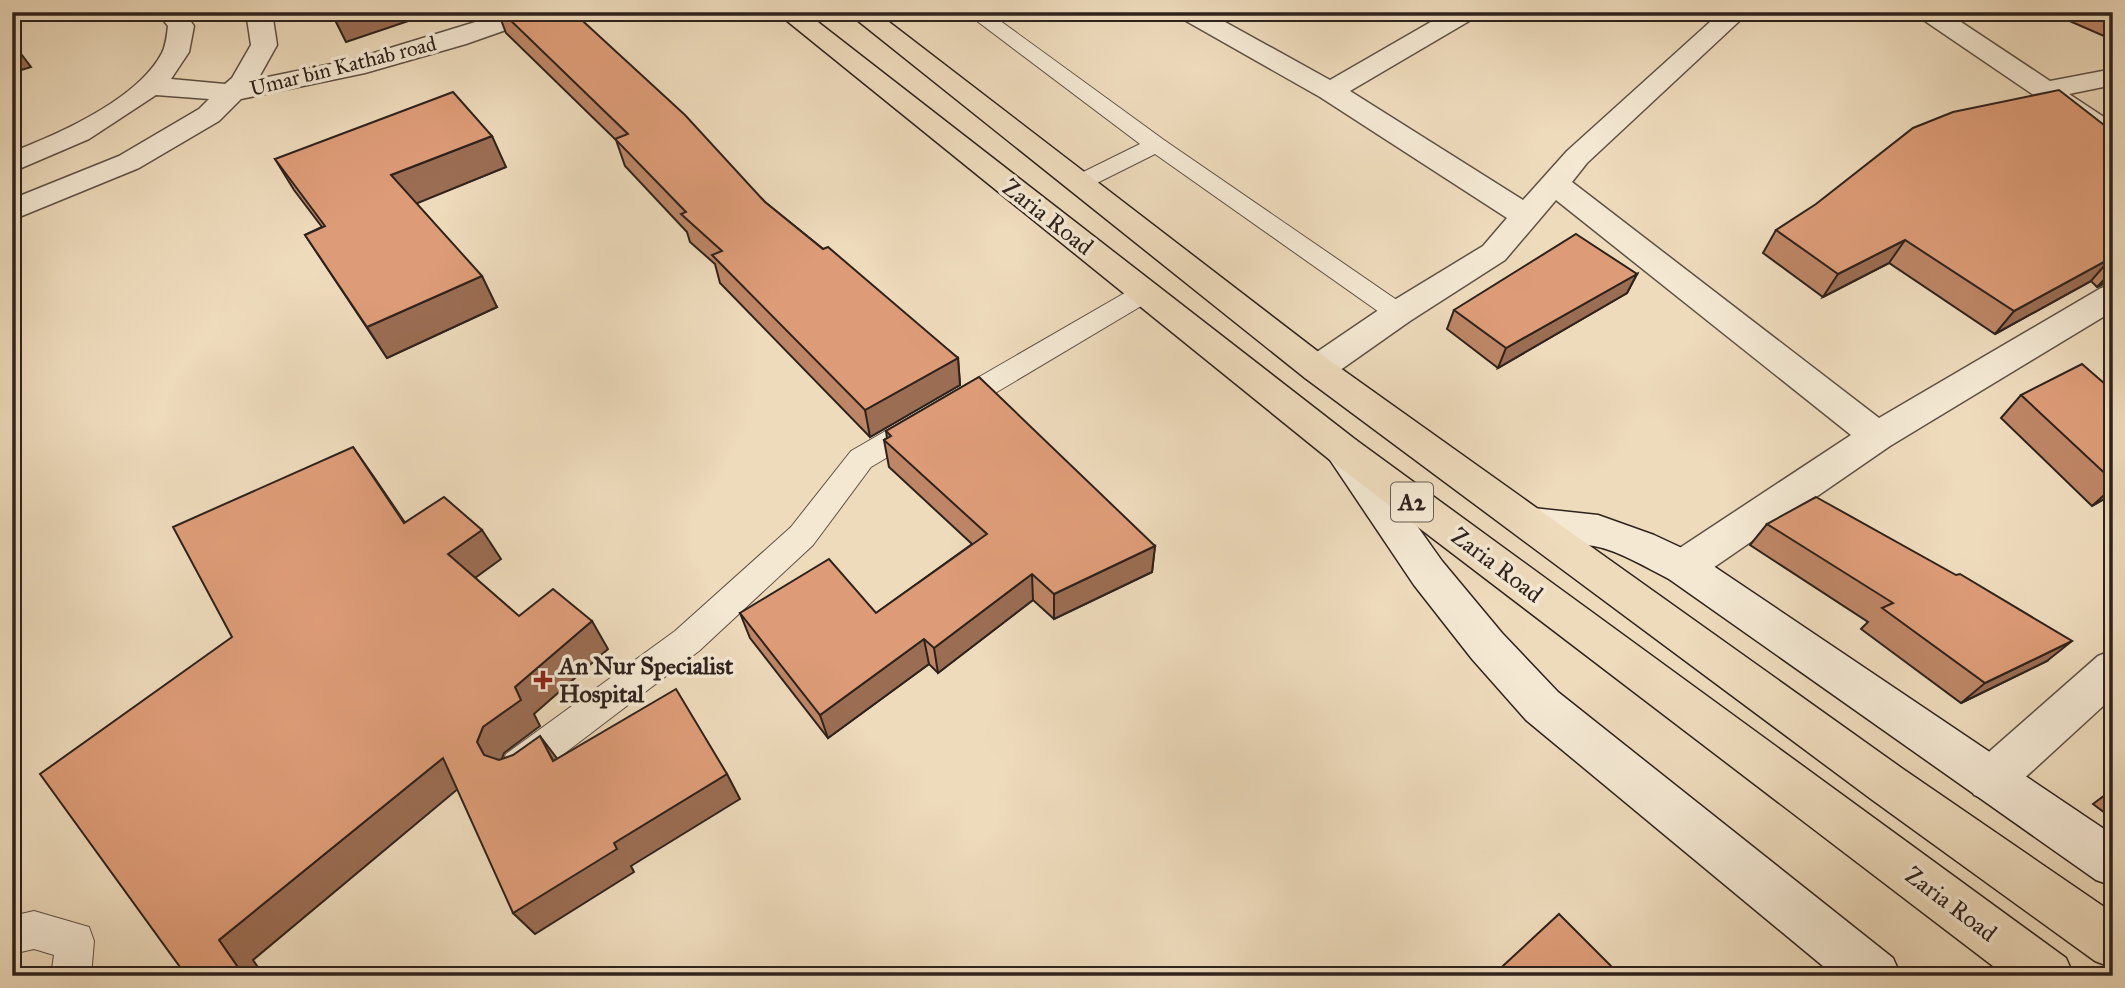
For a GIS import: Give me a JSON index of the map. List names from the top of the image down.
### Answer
{
  "streets": {
    "highway": ["Zaria Road", "A2"],
    "street": ["Umar bin Kathab road"]
  },
  "places": {
    "health": ["An Nur Specialist Hospital"]
  }
}
